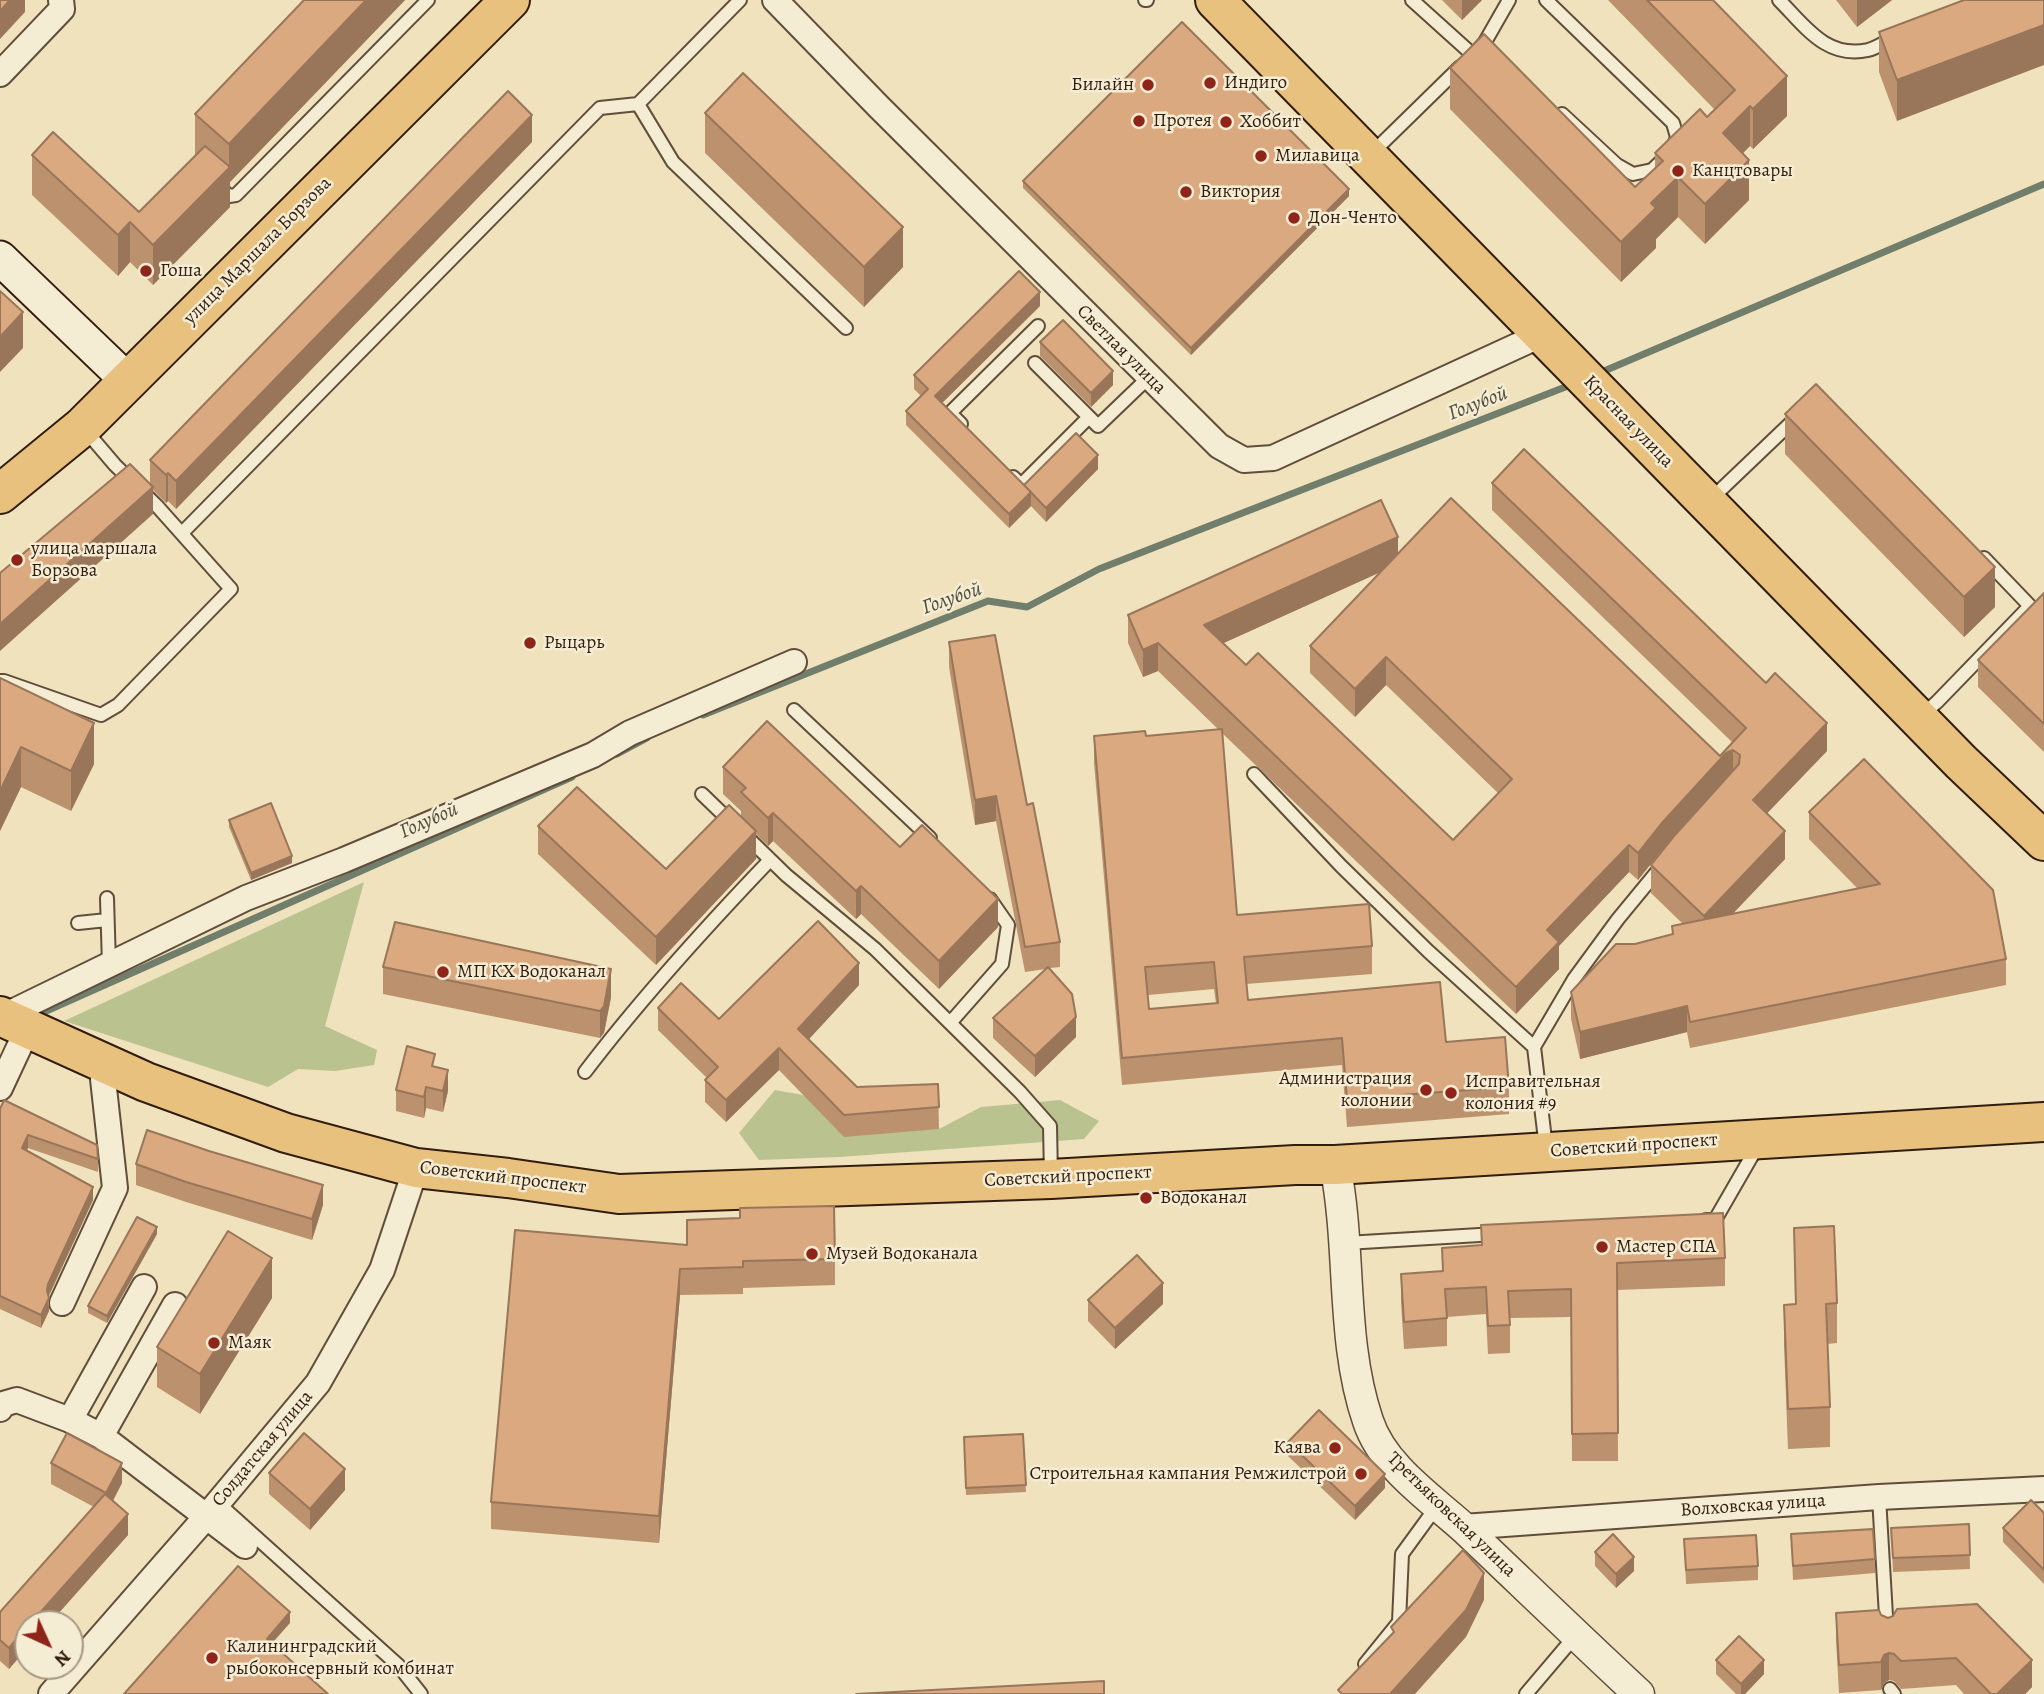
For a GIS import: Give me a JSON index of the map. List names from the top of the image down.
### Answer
{
  "streets": {
    "main road": ["улица Маршала Борзова", "Красная улица", "Советский проспект"],
    "street": [
      "Светлая улица",
      "Солдатская улица",
      "Волховская улица",
      "Третьяковская улица"
    ]
  },
  "crossings": [
    ["Светлая улица", "Красная улица"],
    ["Советский проспект", "Солдатская улица"],
    ["Советский проспект", "Третьяковская улица"],
    ["Волховская улица", "Третьяковская улица"]
  ],
  "water": ["Голубой"],
  "places": [
    "Индиго",
    "Билайн",
    "Протея",
    "Хоббит",
    "Милавица",
    "Канцтовары",
    "Виктория",
    "Дон-Ченто",
    "Гоша",
    "улица маршала Борзова",
    "Рыцарь",
    "МП КХ Водоканал",
    "Администрация колонии",
    "Исправительная колония #9",
    "Водоканал",
    "Мастер СПА",
    "Музей Водоканала",
    "Маяк",
    "Каява",
    "Строительная кампания Ремжилстрой",
    "Калининградский рыбоконсервный комбинат"
  ],
  "north": "bottom right"
}
